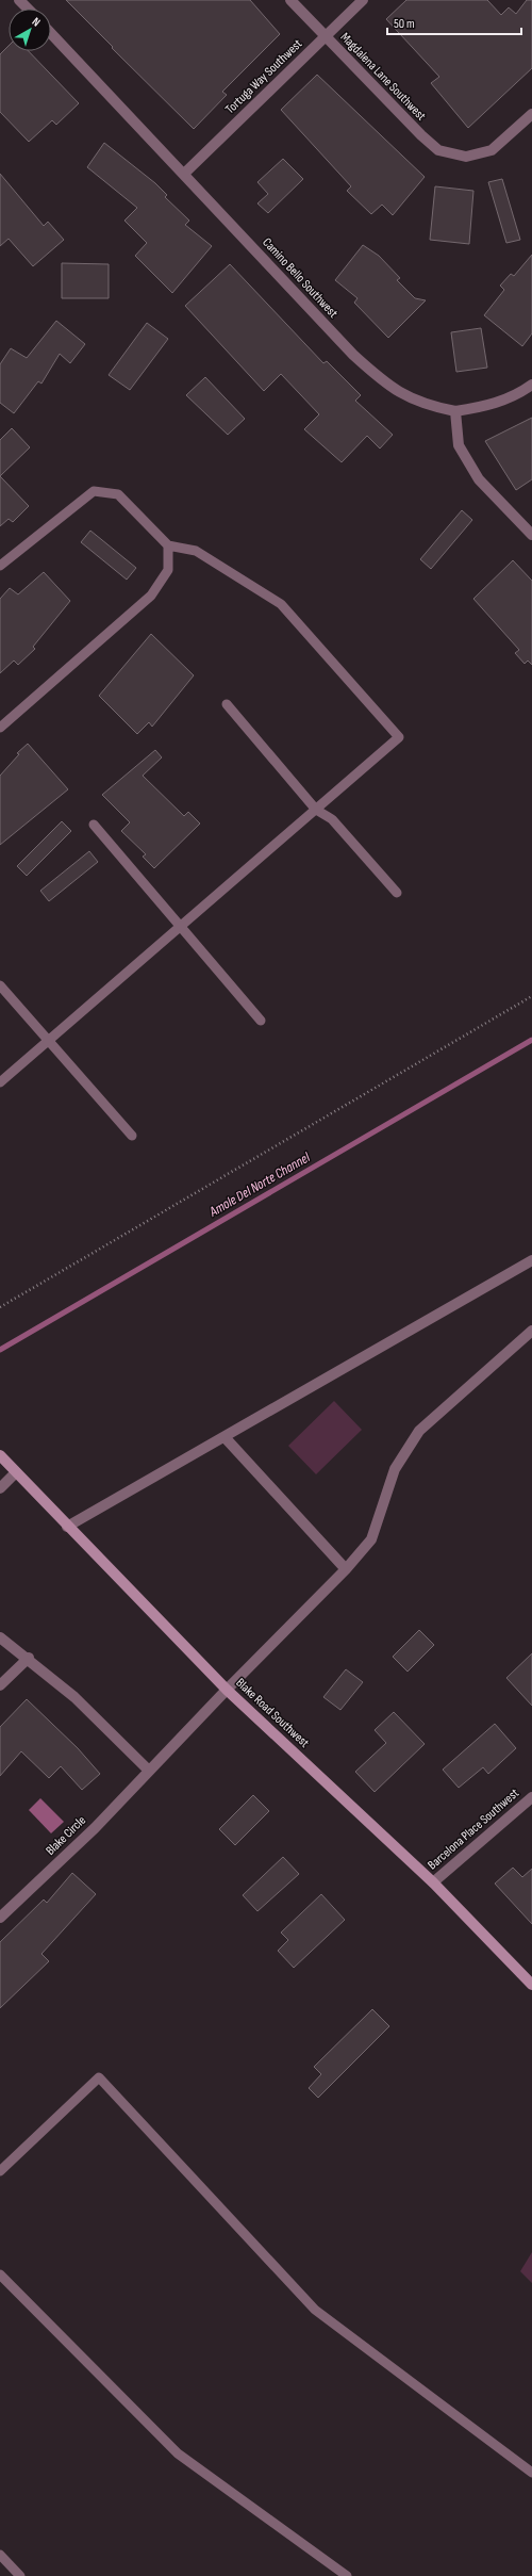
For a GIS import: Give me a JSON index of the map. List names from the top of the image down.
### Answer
{
  "streets": {
    "main road": ["Blake Road Southwest"],
    "street": [
      "Tortuga Way Southwest",
      "Magdalena Lane Southwest",
      "Camino Bello Southwest",
      "Barcelona Place Southwest",
      "Blake Circle"
    ]
  },
  "crossings": [
    ["Tortuga Way Southwest", "Magdalena Lane Southwest"],
    ["Tortuga Way Southwest", "Camino Bello Southwest"],
    ["Blake Road Southwest", "Barcelona Place Southwest"],
    ["Blake Road Southwest", "Blake Circle"]
  ],
  "water": ["Amole Del Norte Channel"],
  "scale_bar": "50 m",
  "north": "top right"
}
